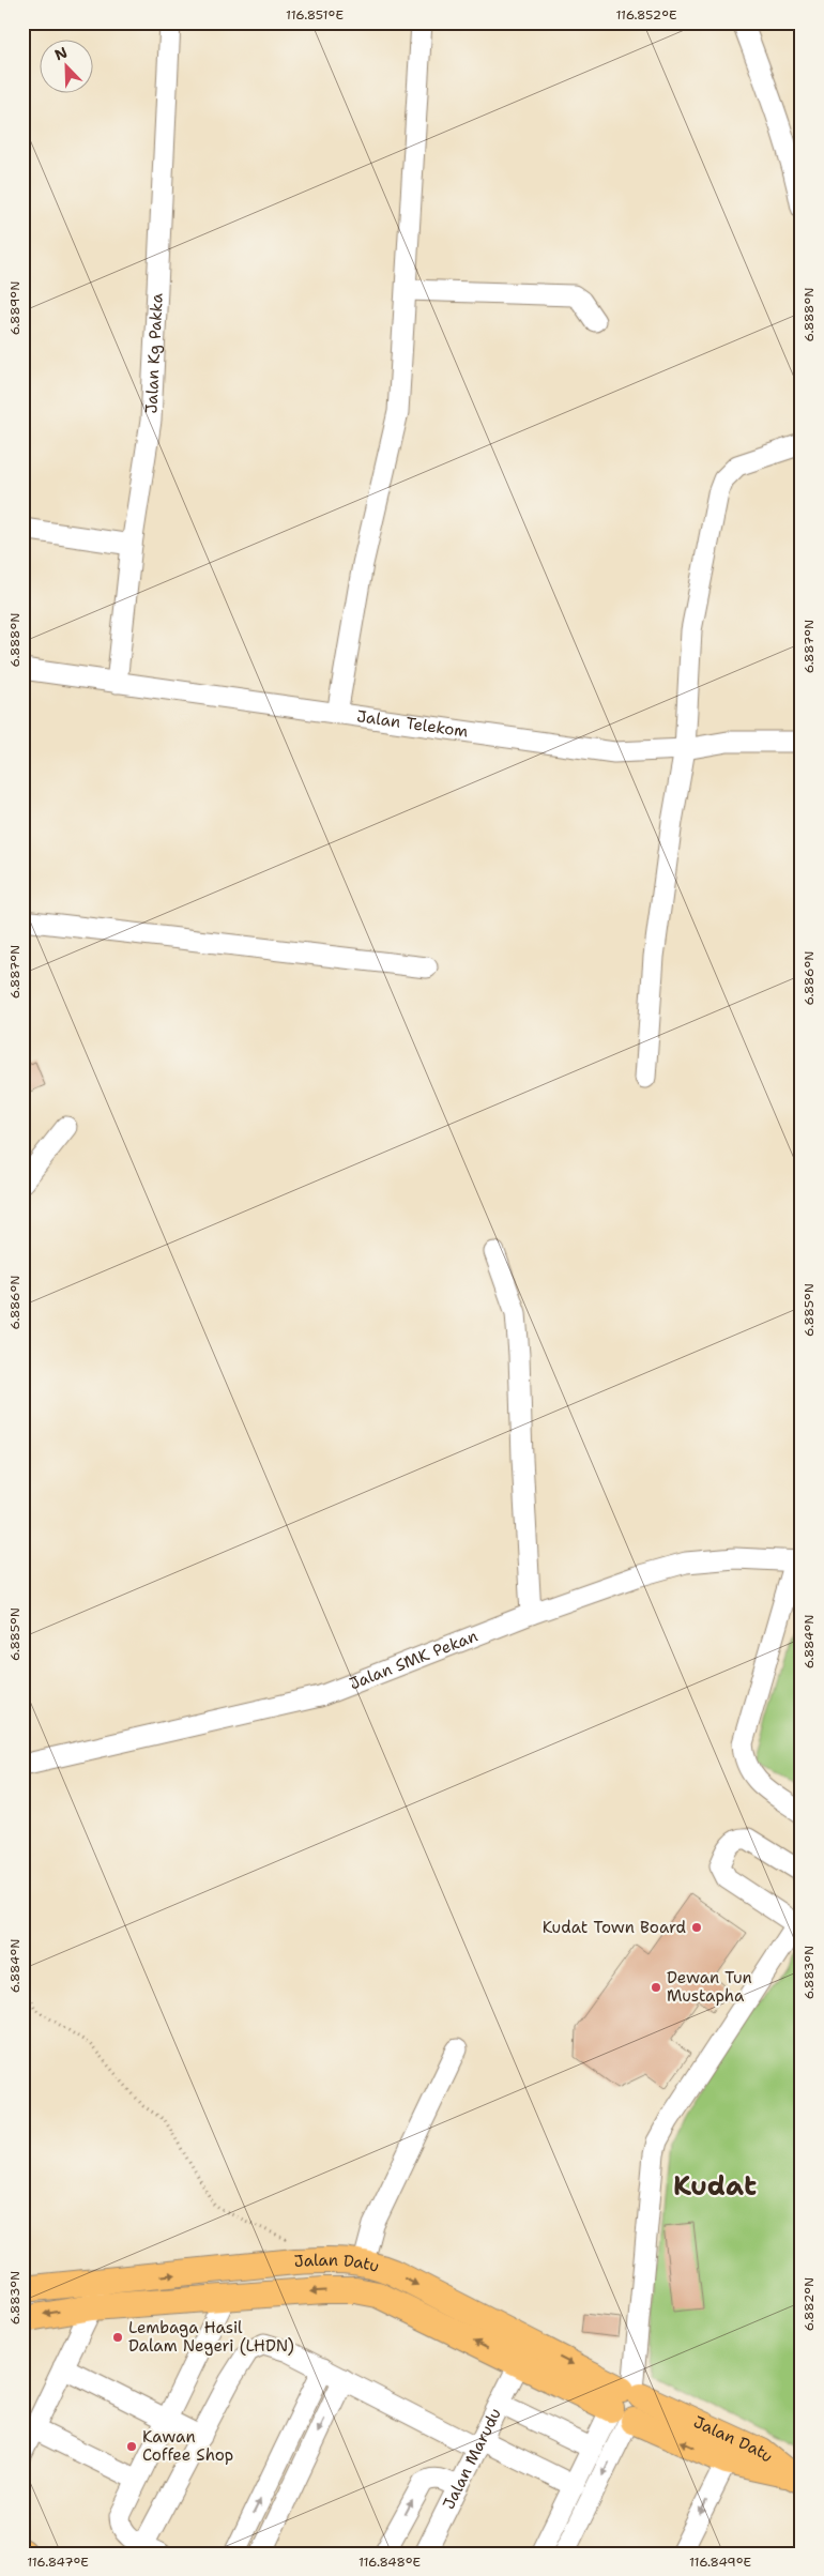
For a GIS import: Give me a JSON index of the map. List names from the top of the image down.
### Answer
{
  "streets": {
    "main road": ["Jalan Datu"],
    "street": [
      "Jalan Kg Pakka",
      "Jalan Telekom",
      "Jalan SMK Pekan",
      "Jalan Marudu"
    ]
  },
  "crossings": [
    ["Jalan Kg Pakka", "Jalan Telekom"],
    ["Jalan Datu", "Jalan Marudu"]
  ],
  "districts": ["Kudat"],
  "places": [
    "Kudat Town Board",
    "Dewan Tun Mustapha",
    "Lembaga Hasil Dalam Negeri (LHDN)",
    "Kawan Coffee Shop"
  ],
  "north": "top left",
  "coordinates": [
    "116.851°E",
    "116.852°E",
    "6.889°N",
    "6.888°N",
    "6.887°N",
    "6.886°N",
    "6.885°N",
    "6.884°N",
    "6.883°N",
    "6.882°N",
    "116.847°E",
    "116.848°E",
    "116.849°E"
  ]
}
